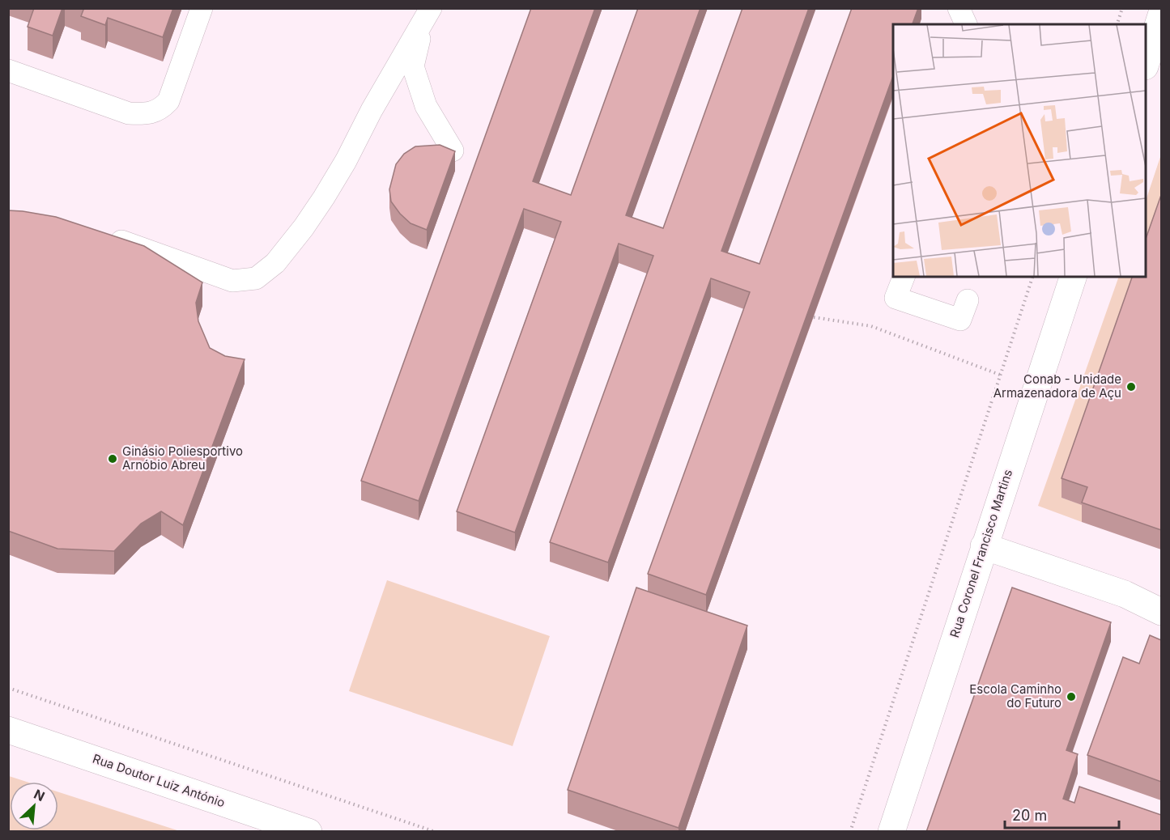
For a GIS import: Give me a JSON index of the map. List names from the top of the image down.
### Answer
{
  "streets": {
    "street": ["Rua Coronel Francisco Martins", "Rua Doutor Luiz António"]
  },
  "places": ["Conab - Unidade Armazenadora de Açu", "Ginásio Poliesportivo Arnóbio Abreu", "Escola Caminho do Futuro"],
  "scale_bar": "20 m",
  "north": "top right"
}
